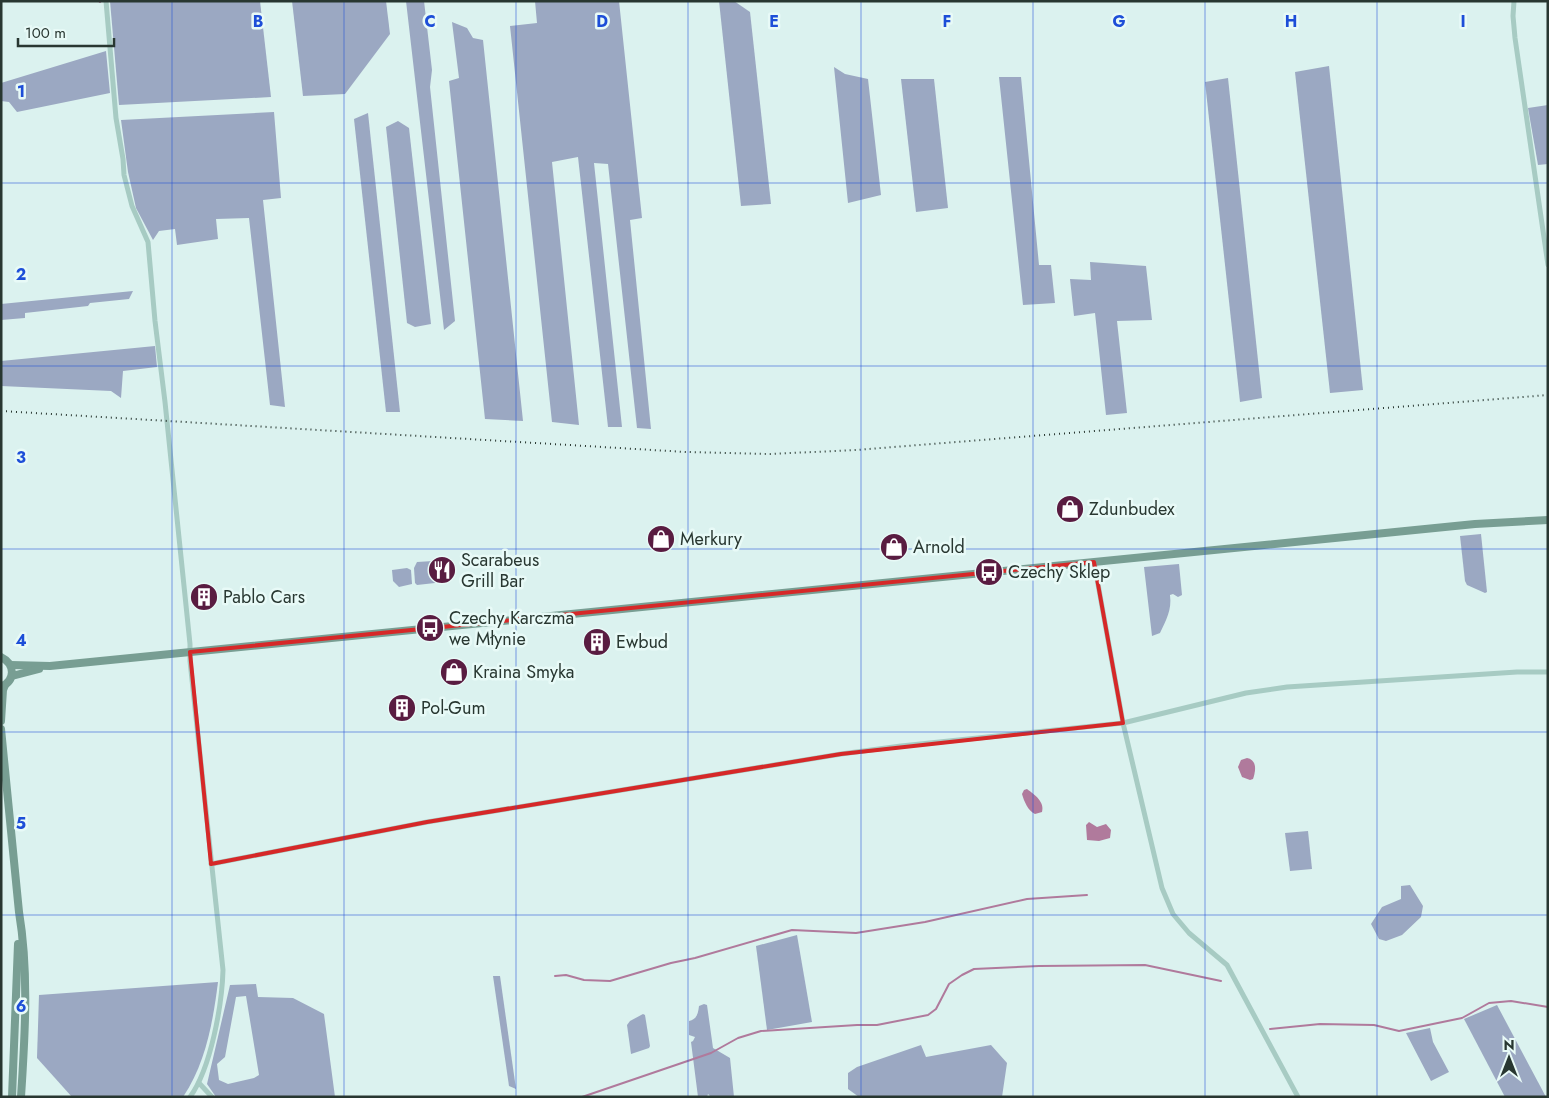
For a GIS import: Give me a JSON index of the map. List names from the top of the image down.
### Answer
{
  "places": {
    "shop": [
      "Zdunbudex",
      "Merkury",
      "Arnold",
      "Kraina Smyka"
    ],
    "restaurant": ["Scarabeus Grill Bar"],
    "bus stop": ["Czechy Sklep", "Czechy Karczma we Młynie"],
    "building": ["Pablo Cars", "Ewbud", "Pol-Gum"]
  },
  "scale_bar": "100 m",
  "north": "top",
  "grid": {
    "columns": [
      "B",
      "C",
      "D",
      "E",
      "F",
      "G",
      "H",
      "I"
    ],
    "rows": [
      "1",
      "2",
      "3",
      "4",
      "5",
      "6"
    ]
  }
}
